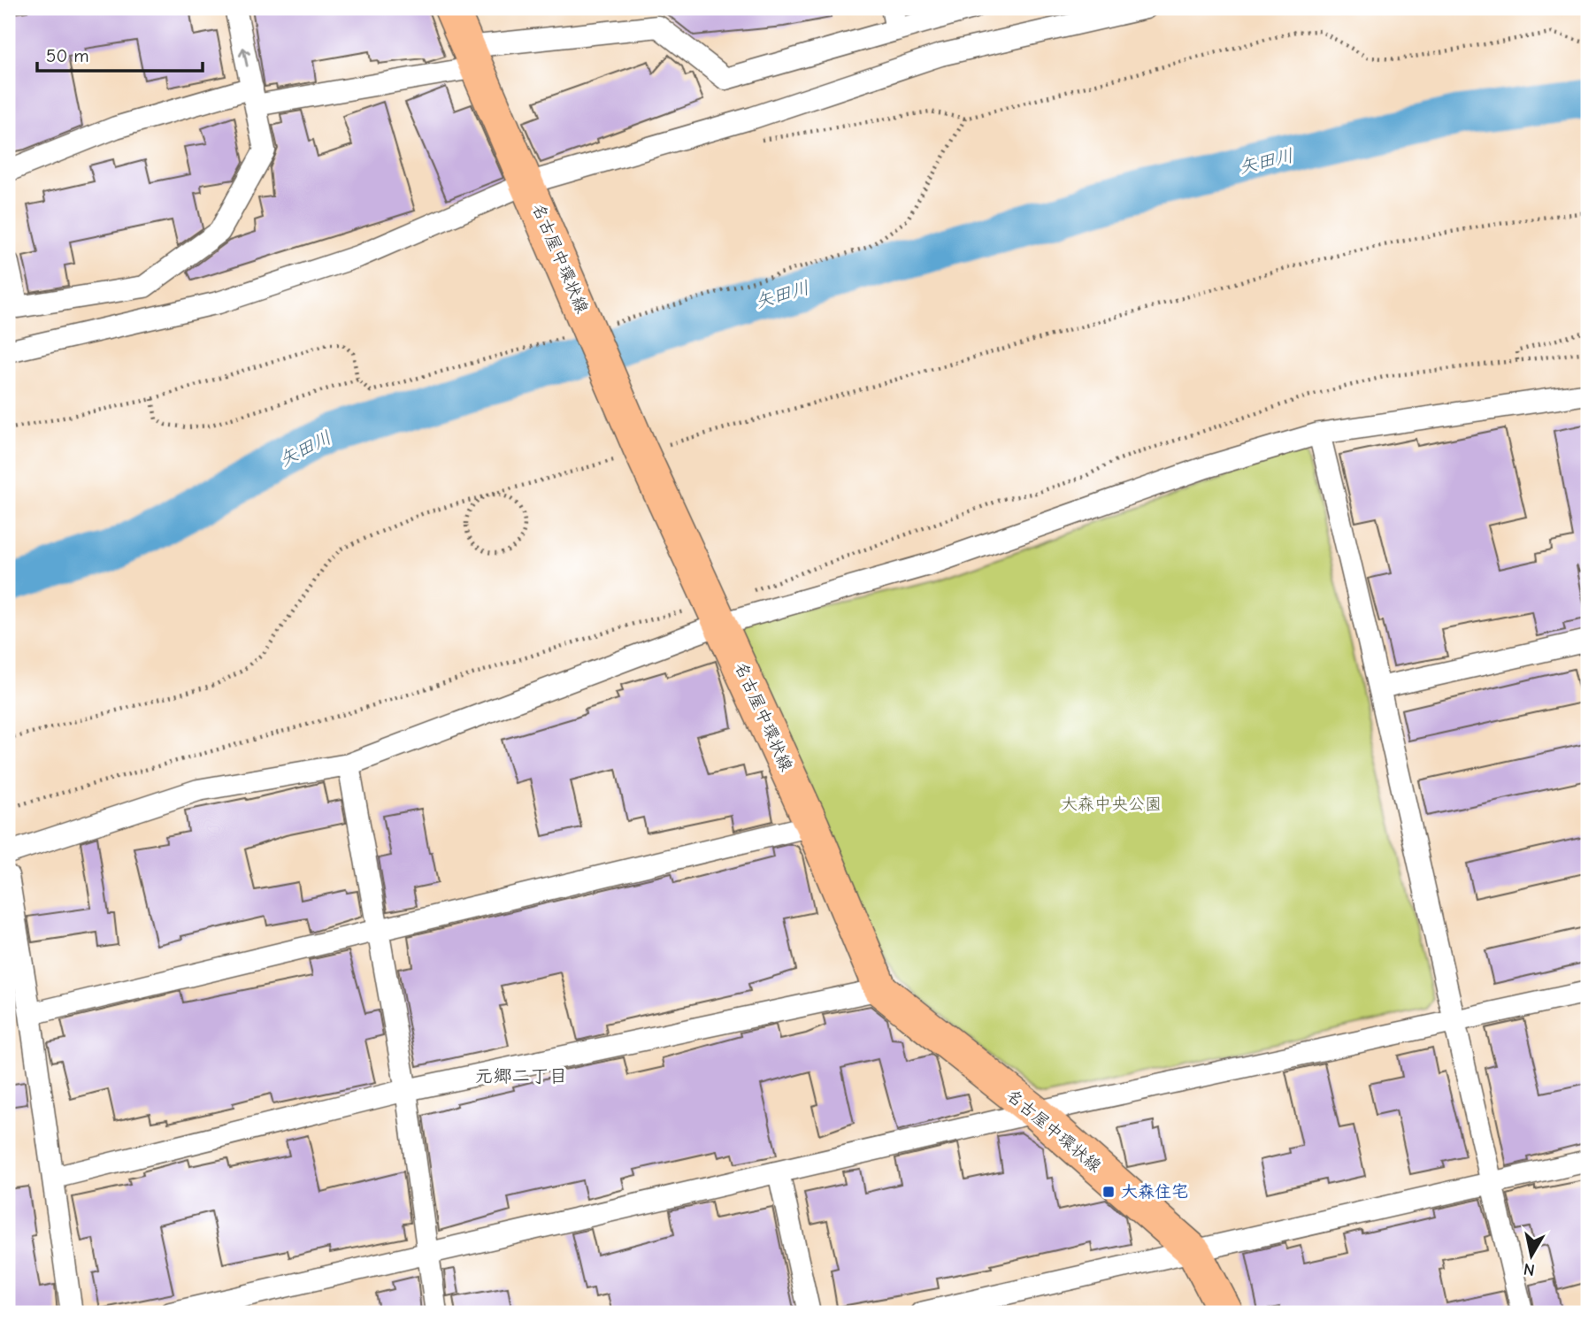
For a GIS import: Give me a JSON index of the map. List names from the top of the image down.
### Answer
{
  "streets": {
    "main road": ["名古屋中環状線"]
  },
  "districts": ["元郷二丁目"],
  "water": ["矢田川"],
  "parks": ["大森中央公園"],
  "places": {
    "transit": ["大森住宅"]
  },
  "scale_bar": "50 m",
  "north": "bottom"
}
